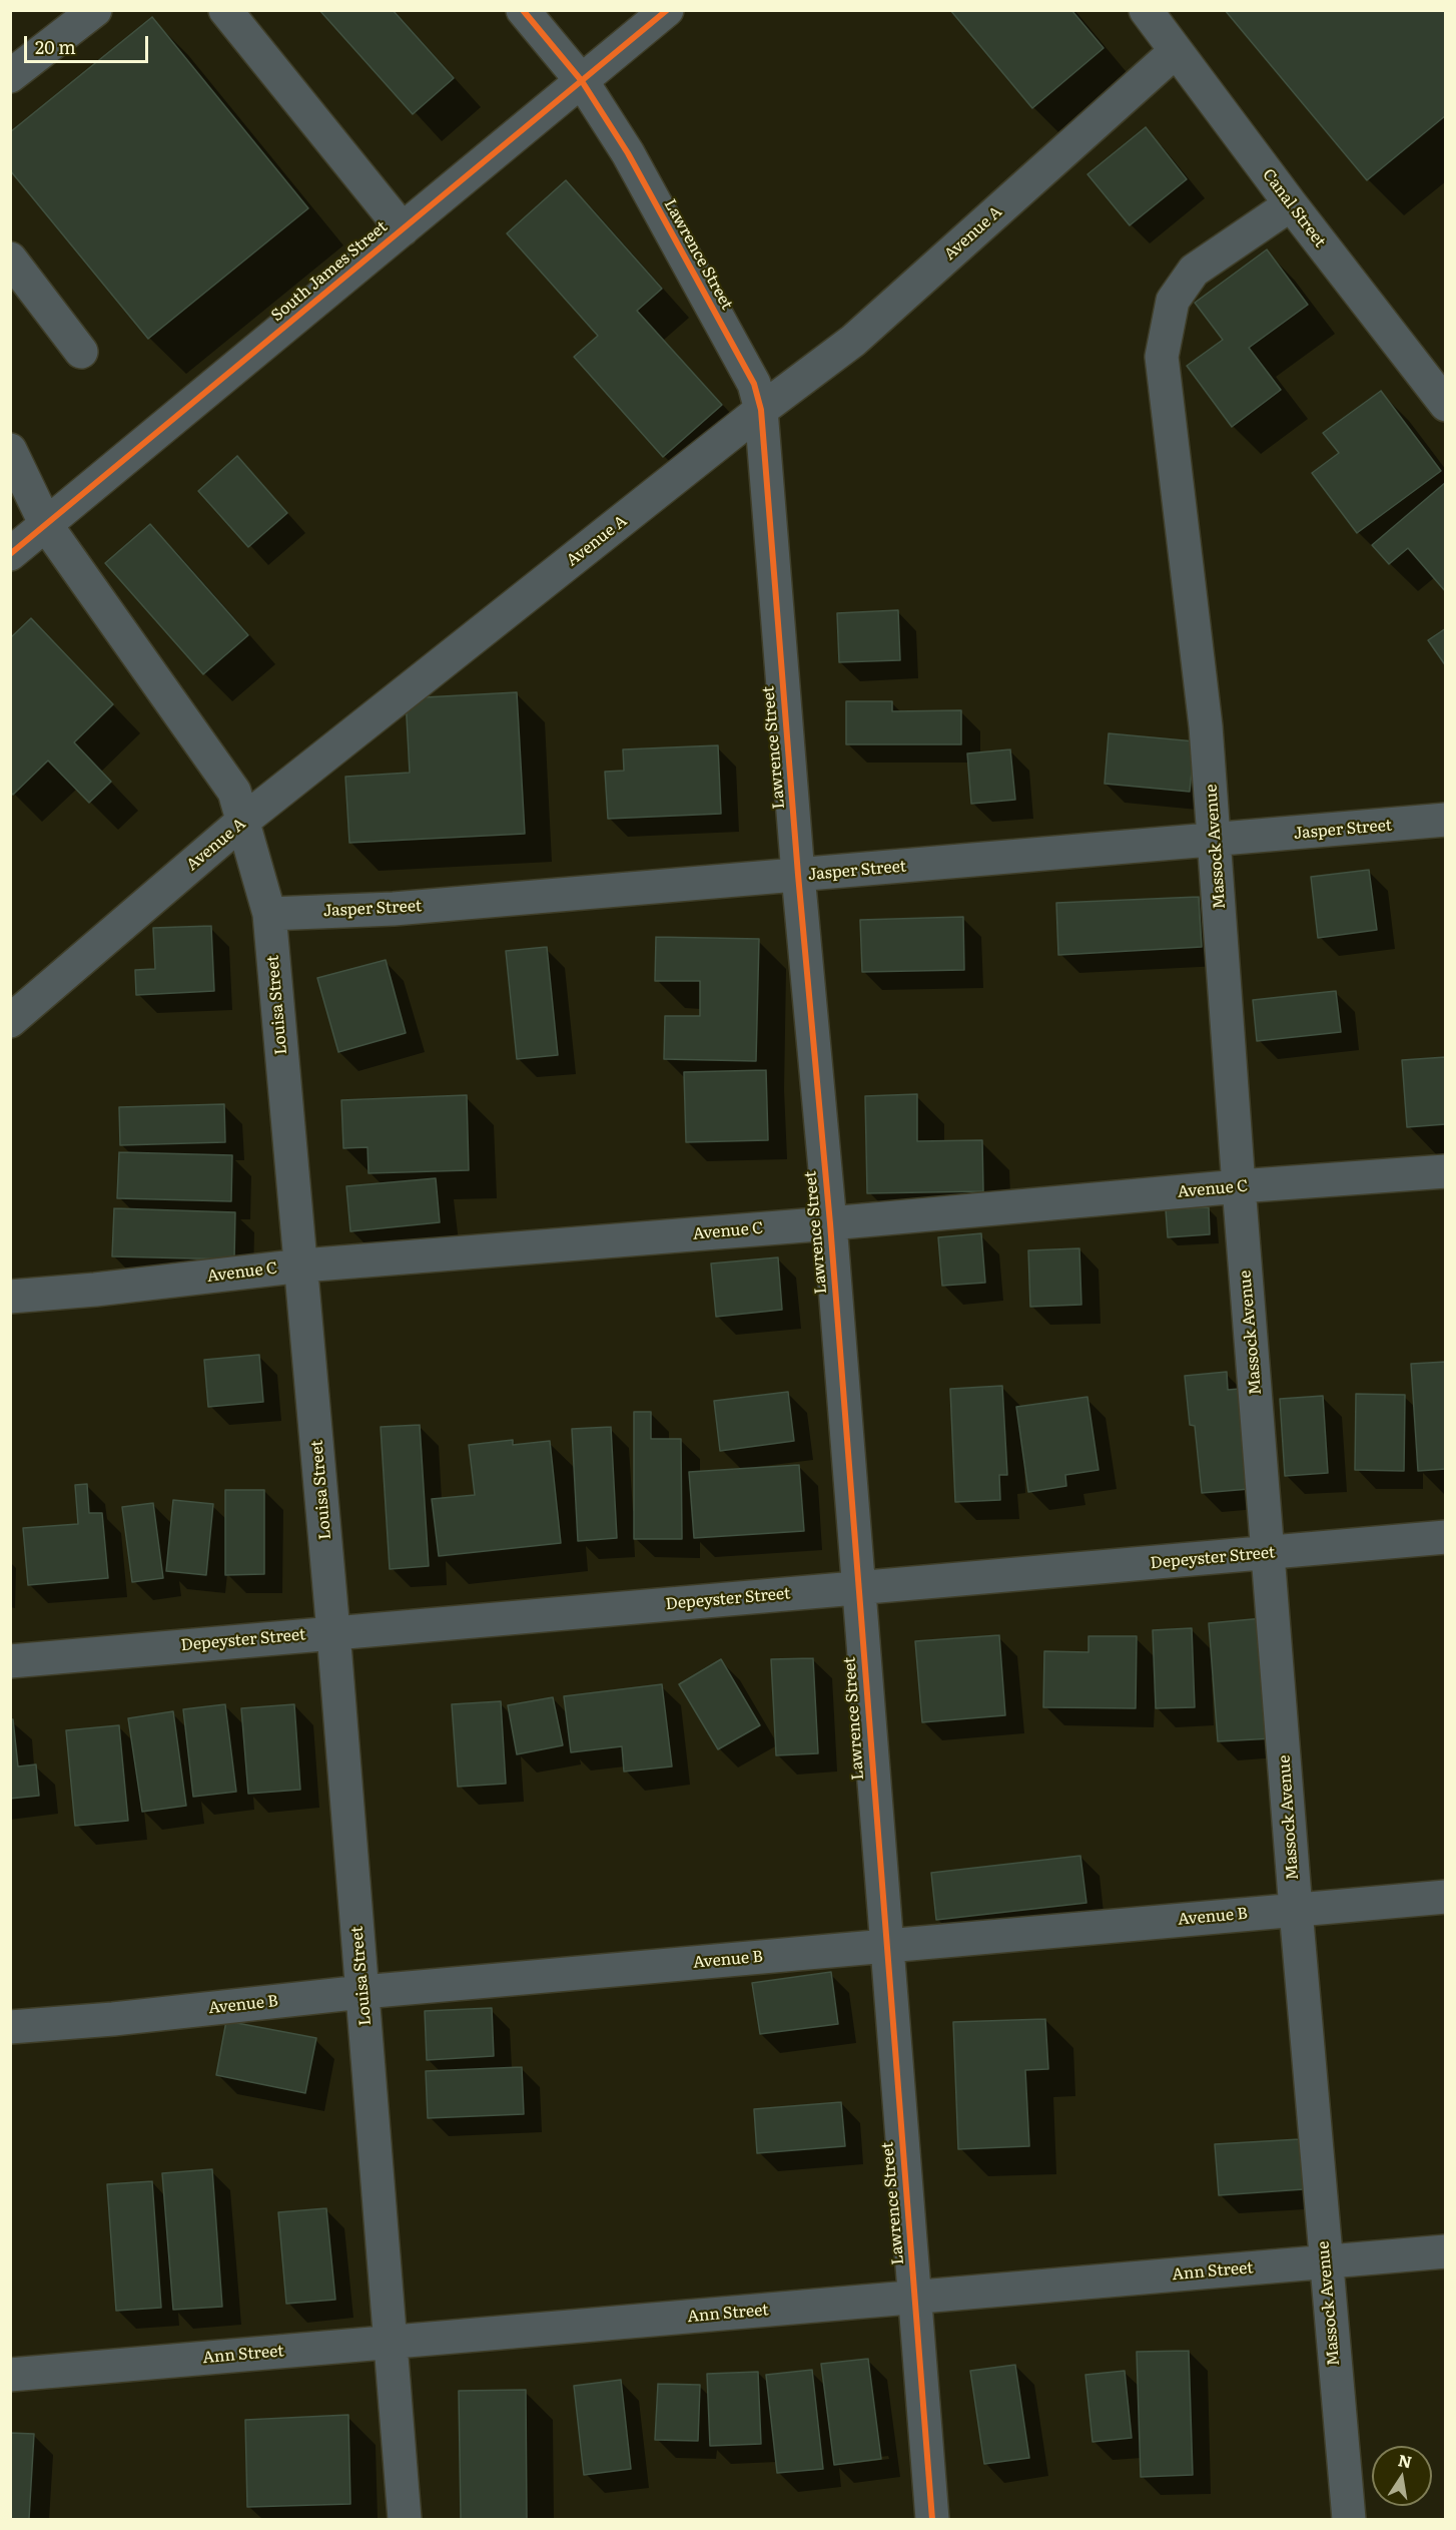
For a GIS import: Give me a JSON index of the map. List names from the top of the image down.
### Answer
{
  "streets": {
    "street": [
      "Canal Street",
      "Avenue A",
      "Lawrence Street",
      "South James Street",
      "Jasper Street",
      "Massock Avenue",
      "Louisa Street",
      "Avenue C",
      "Depeyster Street",
      "Avenue B",
      "Ann Street"
    ]
  },
  "crossings": [
    ["Canal Street", "Avenue A"],
    ["Canal Street", "Massock Avenue"],
    ["Avenue A", "Lawrence Street"],
    ["Avenue A", "Louisa Street"],
    ["Lawrence Street", "South James Street"],
    ["Lawrence Street", "Jasper Street"],
    ["Lawrence Street", "Avenue C"],
    ["Lawrence Street", "Depeyster Street"],
    ["Lawrence Street", "Avenue B"],
    ["Lawrence Street", "Ann Street"],
    ["South James Street", "Louisa Street"],
    ["Jasper Street", "Massock Avenue"],
    ["Jasper Street", "Louisa Street"],
    ["Massock Avenue", "Avenue C"],
    ["Massock Avenue", "Depeyster Street"],
    ["Massock Avenue", "Avenue B"],
    ["Massock Avenue", "Ann Street"],
    ["Louisa Street", "Avenue C"],
    ["Louisa Street", "Depeyster Street"],
    ["Louisa Street", "Avenue B"],
    ["Louisa Street", "Ann Street"]
  ],
  "scale_bar": "20 m",
  "north": "top"
}
